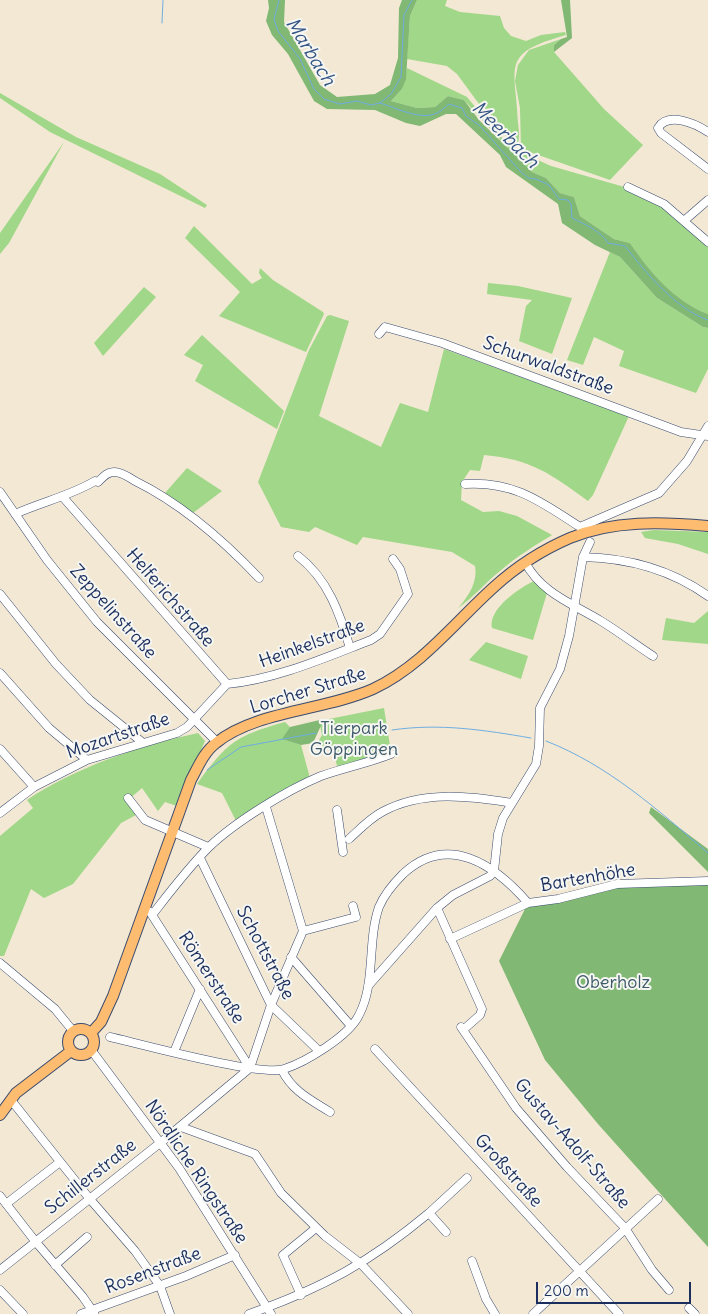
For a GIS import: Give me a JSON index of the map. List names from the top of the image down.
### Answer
{
  "streets": {
    "main road": ["Lorcher Straße"],
    "street": [
      "Schurwaldstraße",
      "Helferichstraße",
      "Zeppelinstraße",
      "Heinkelstraße",
      "Mozartstraße",
      "Bartenhöhe",
      "Schottstraße",
      "Römerstraße",
      "Gustav-Adolf-Straße",
      "Großstraße",
      "Nördliche Ringstraße",
      "Schillerstraße",
      "Rosenstraße"
    ]
  },
  "crossings": [
    ["Helferichstraße", "Heinkelstraße"],
    ["Zeppelinstraße", "Lorcher Straße"],
    ["Zeppelinstraße", "Mozartstraße"],
    ["Lorcher Straße", "Römerstraße"],
    ["Lorcher Straße", "Nördliche Ringstraße"],
    ["Bartenhöhe", "Gustav-Adolf-Straße"],
    ["Römerstraße", "Schillerstraße"],
    ["Nördliche Ringstraße", "Schillerstraße"],
    ["Nördliche Ringstraße", "Rosenstraße"]
  ],
  "water": ["Marbach", "Meerbach"],
  "parks": ["Tierpark Göppingen", "Oberholz"],
  "scale_bar": "200 m"
}
